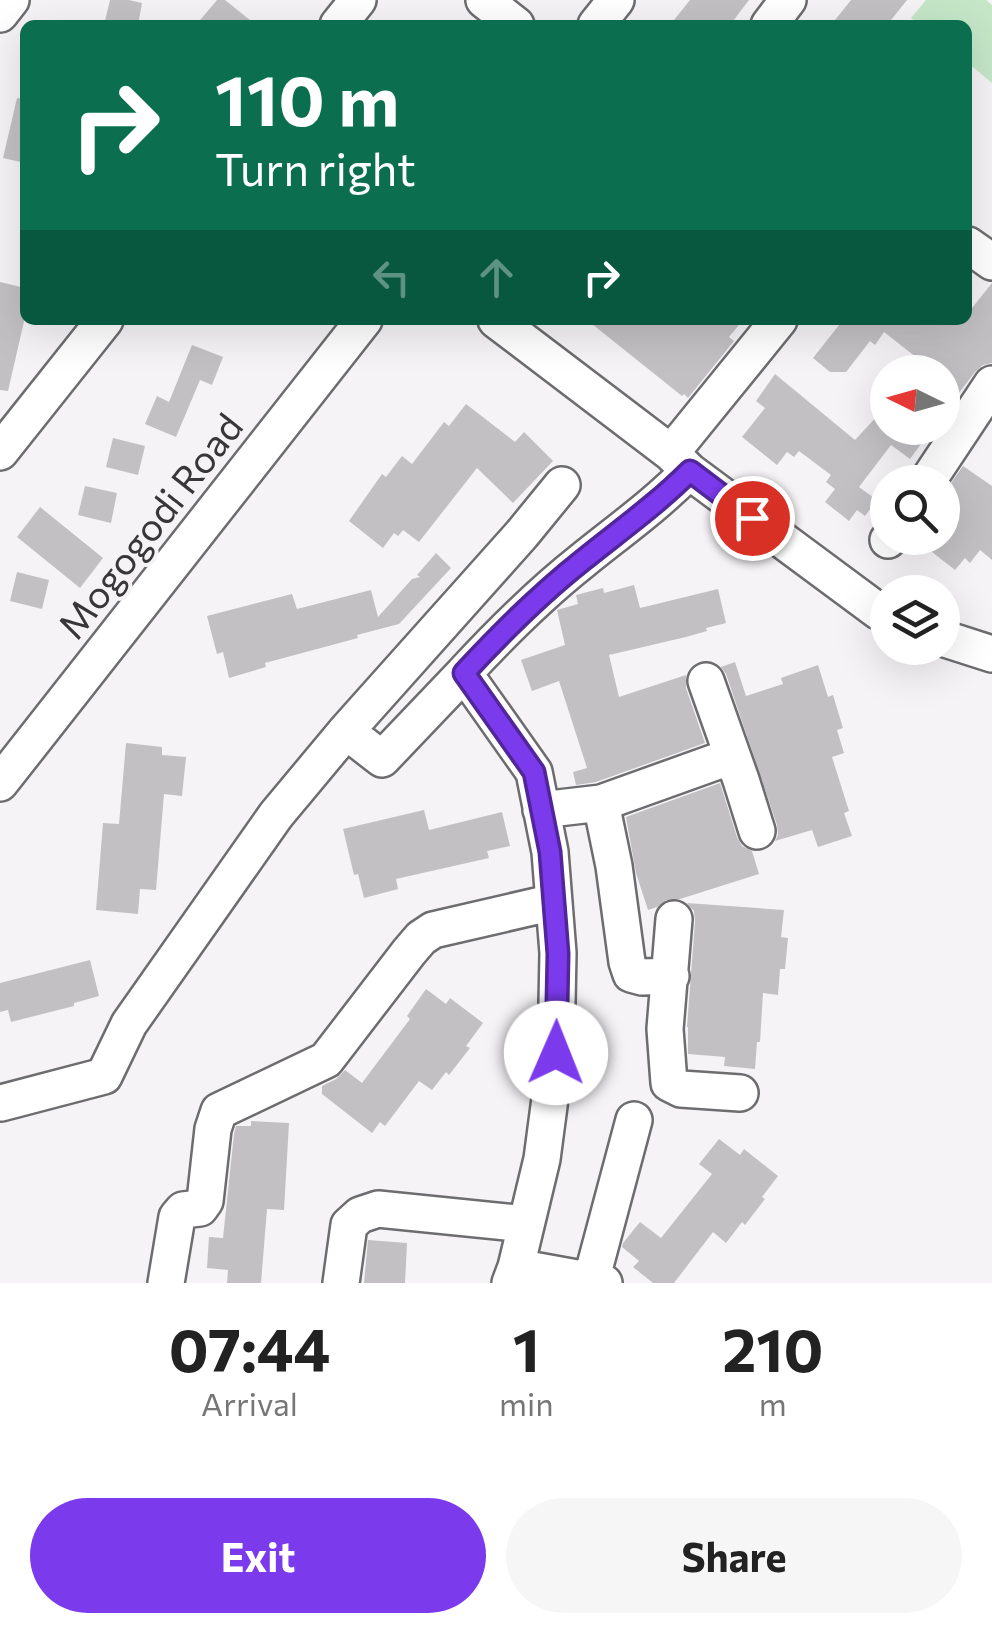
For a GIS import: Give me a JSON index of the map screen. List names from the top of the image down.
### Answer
{
  "streets": {
    "street": ["Mogogodi Road"]
  },
  "north": "left",
  "page": {
    "turn": ["110 m", "Turn right"],
    "eta": [
      "07:44",
      "Arrival",
      "1",
      "min",
      "210",
      "m"
    ],
    "buttons": ["Exit", "Share"]
  }
}
